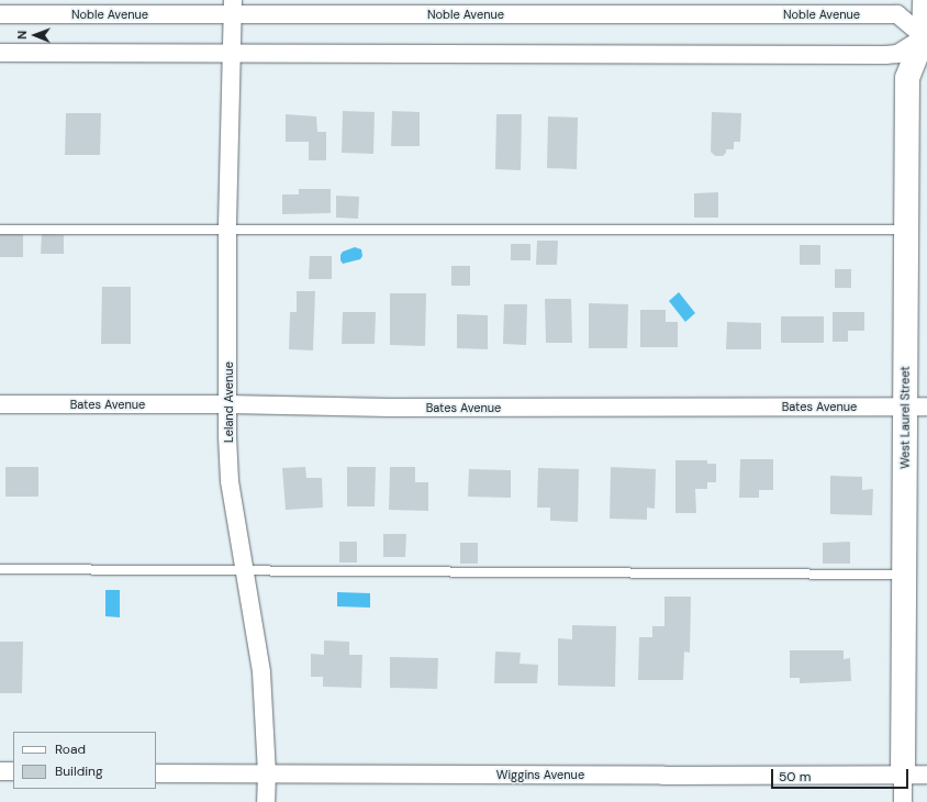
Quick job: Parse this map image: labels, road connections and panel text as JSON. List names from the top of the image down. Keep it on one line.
{"streets":{"street":["Noble Avenue","Leland Avenue","Bates Avenue","West Laurel Street","Wiggins Avenue"]},"crossings":[["Noble Avenue","Leland Avenue"],["Noble Avenue","West Laurel Street"],["Leland Avenue","Bates Avenue"],["Leland Avenue","Wiggins Avenue"],["Bates Avenue","West Laurel Street"],["West Laurel Street","Wiggins Avenue"]],"legend":["Road","Building"],"scale_bar":"50 m","north":"left"}
